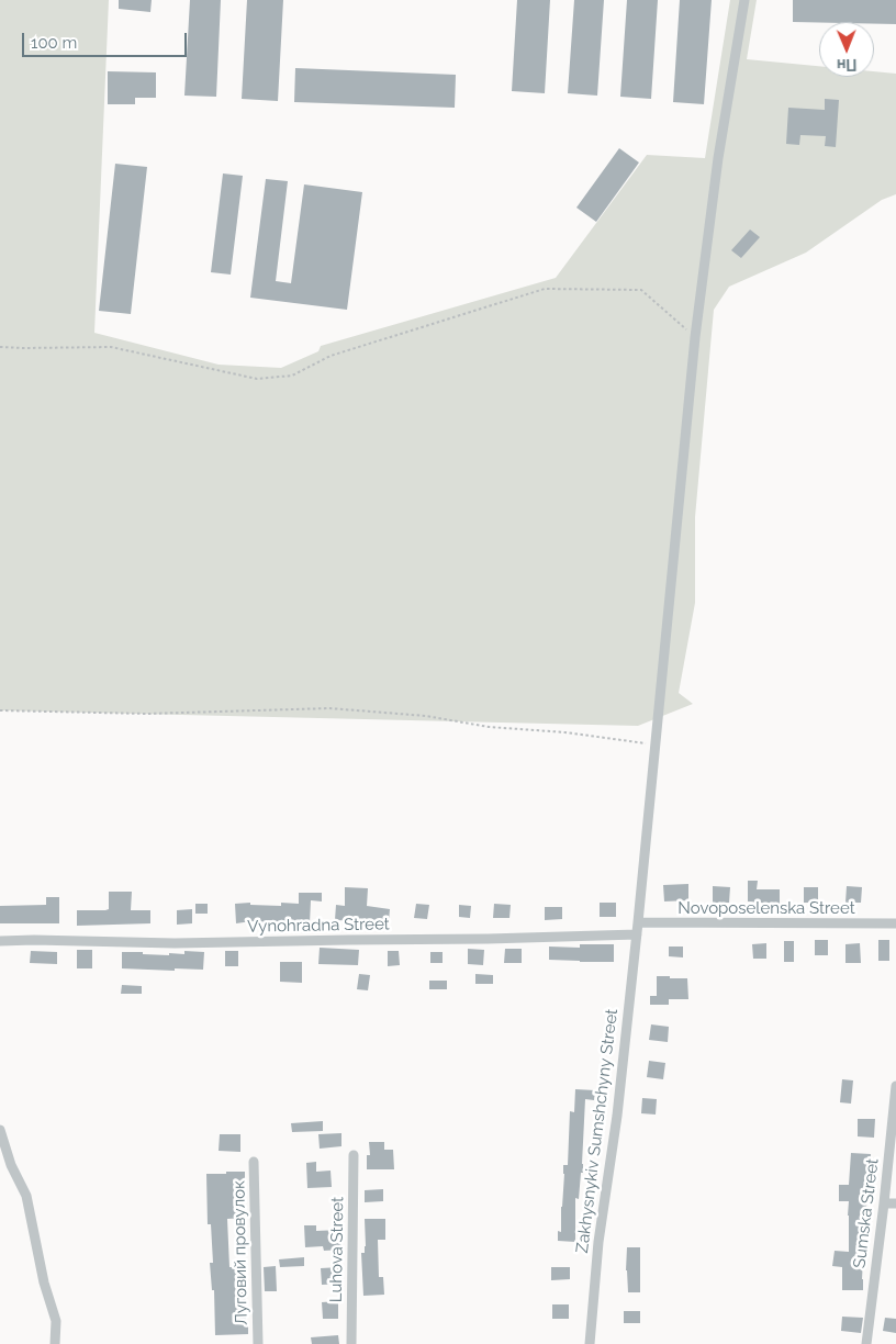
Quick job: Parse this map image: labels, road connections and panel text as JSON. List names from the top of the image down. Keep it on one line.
{"streets":{"street":["Novoposelenska Street","Vynohradna Street","Zakhysnykiv Sumshchyny Street","Sumska Street","Luhova Street","Луговий провулок"]},"crossings":[["Novoposelenska Street","Zakhysnykiv Sumshchyny Street"],["Vynohradna Street","Zakhysnykiv Sumshchyny Street"]],"scale_bar":"100 m","north":"bottom"}
